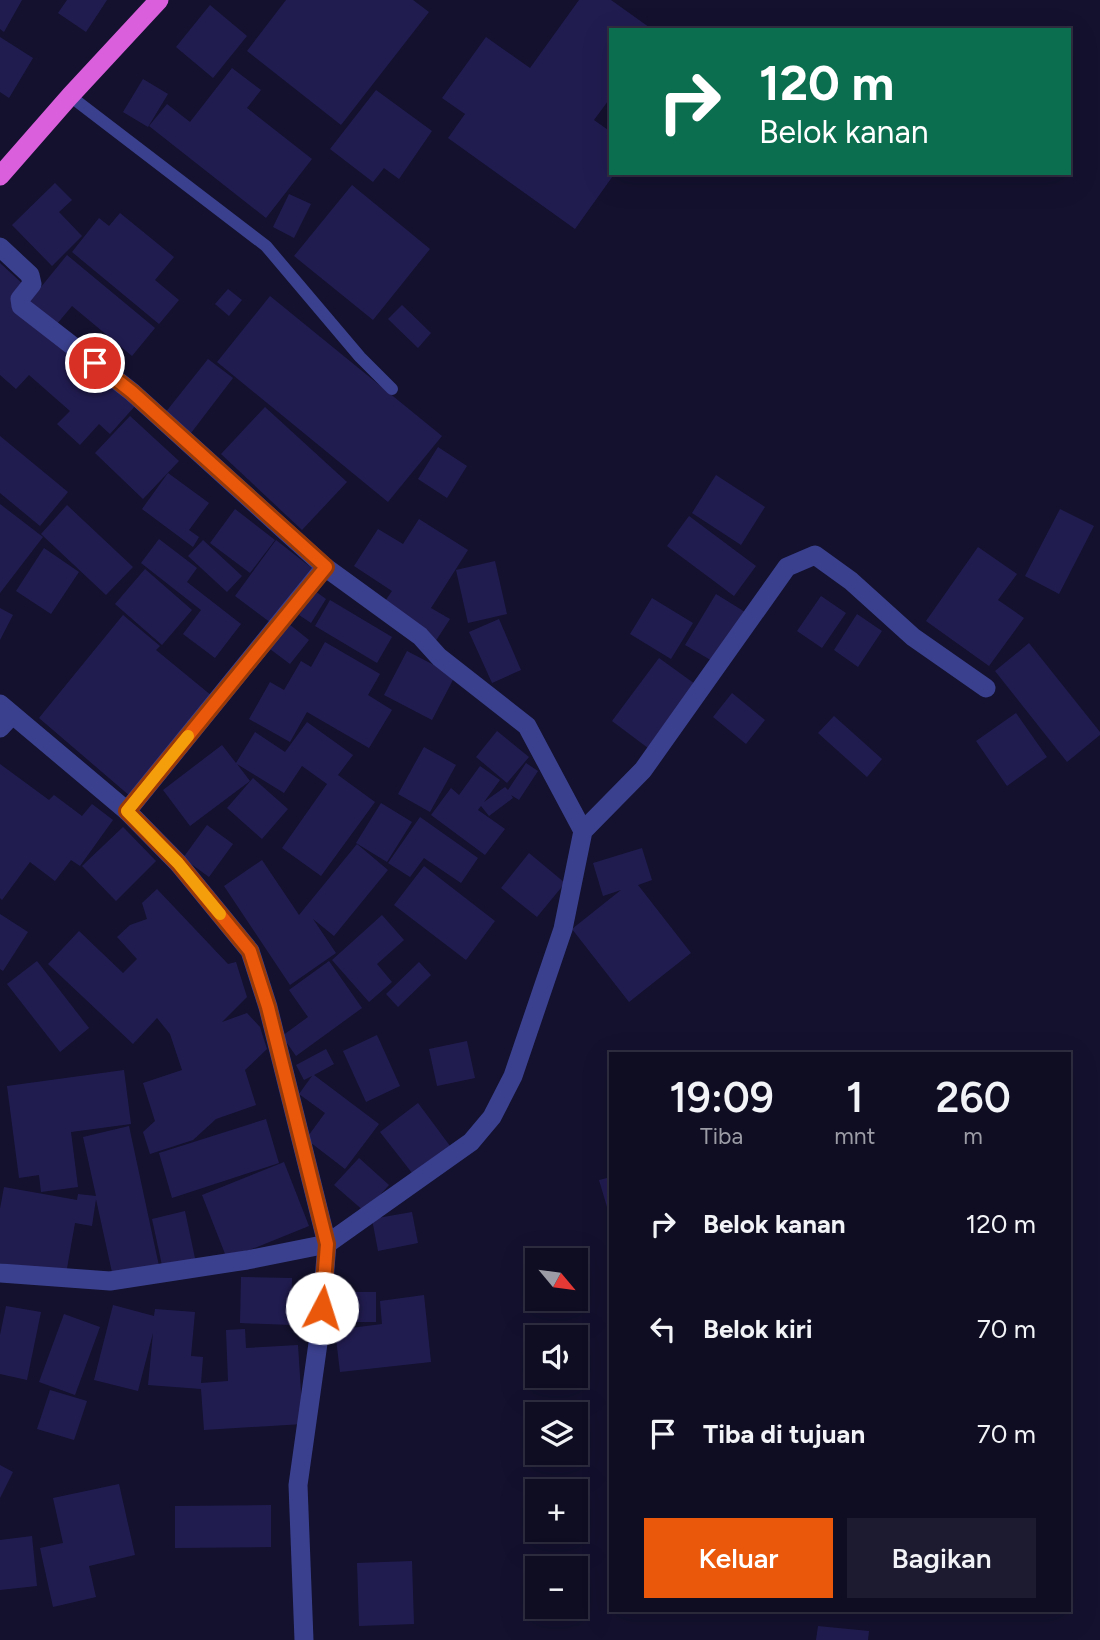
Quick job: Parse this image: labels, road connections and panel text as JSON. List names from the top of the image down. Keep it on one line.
{"north":"bottom right","page":{"turn":["120 m","Belok kanan"],"eta":["19:09","Tiba","1","mnt","260","m"],"list":[{"name":"Belok kanan","value":"120 m"},{"name":"Belok kiri","value":"70 m"},{"name":"Tiba di tujuan","value":"70 m"}],"map_buttons":["+","−"],"buttons":["Keluar","Bagikan"]}}
